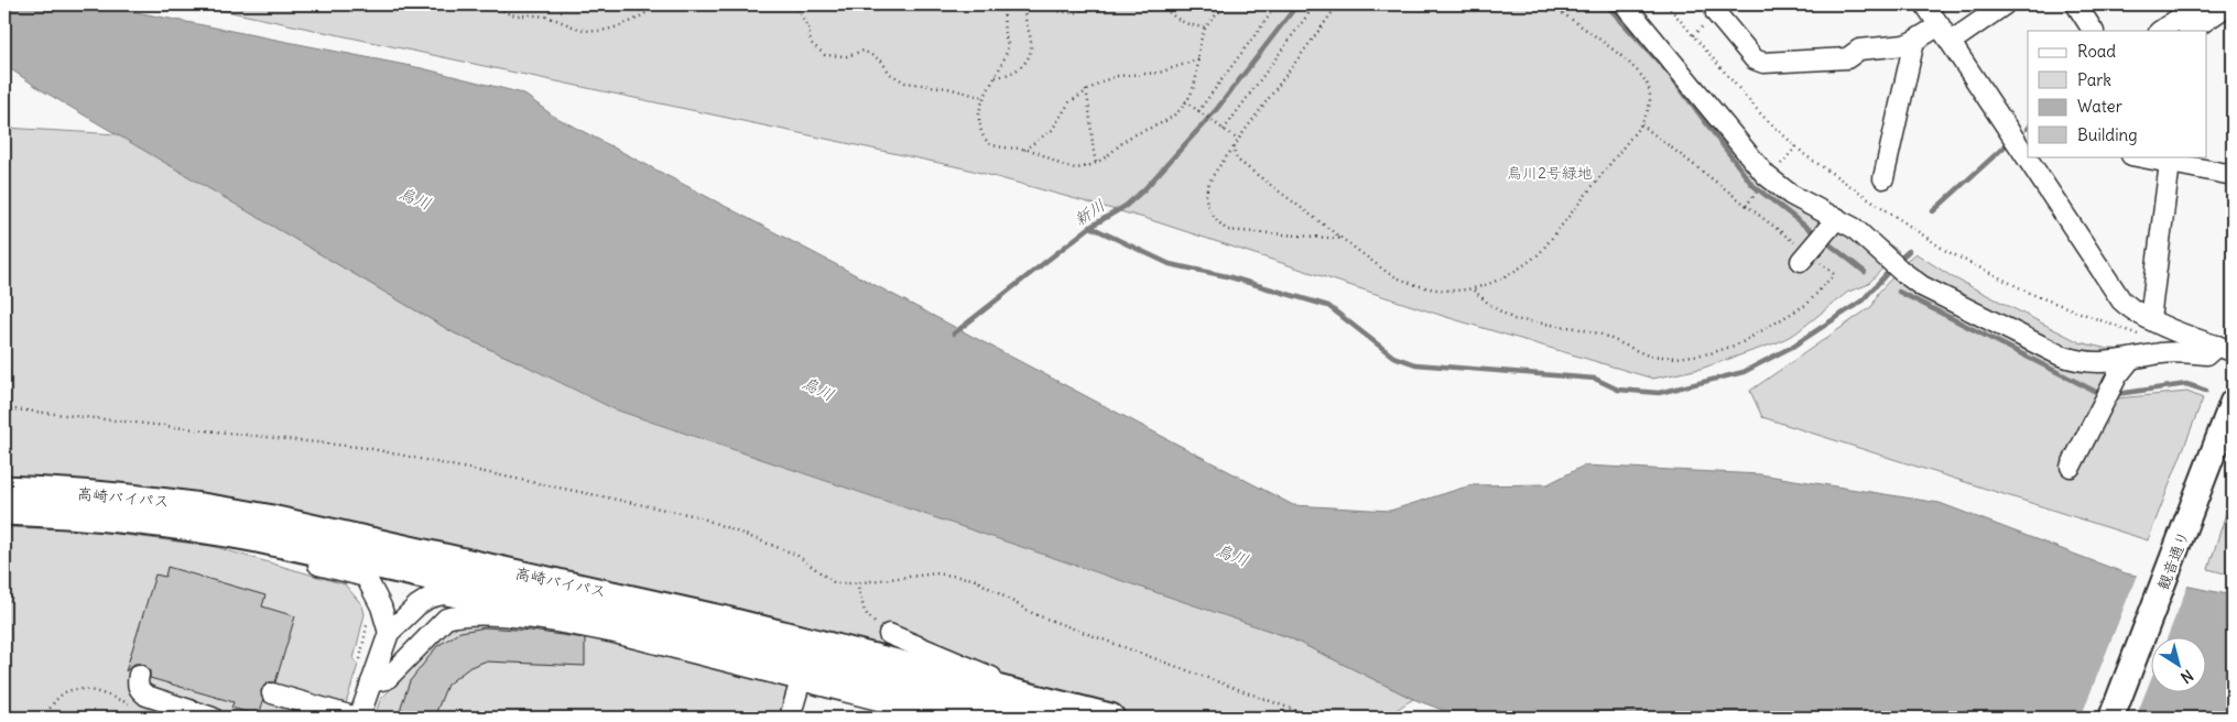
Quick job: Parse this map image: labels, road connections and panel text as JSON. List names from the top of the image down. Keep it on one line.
{"streets":{"highway":["高崎バイパス"],"main road":["観音通り"]},"water":["烏川","新川"],"parks":["烏川2号緑地"],"legend":["Road","Park","Water","Building"],"north":"bottom right"}
